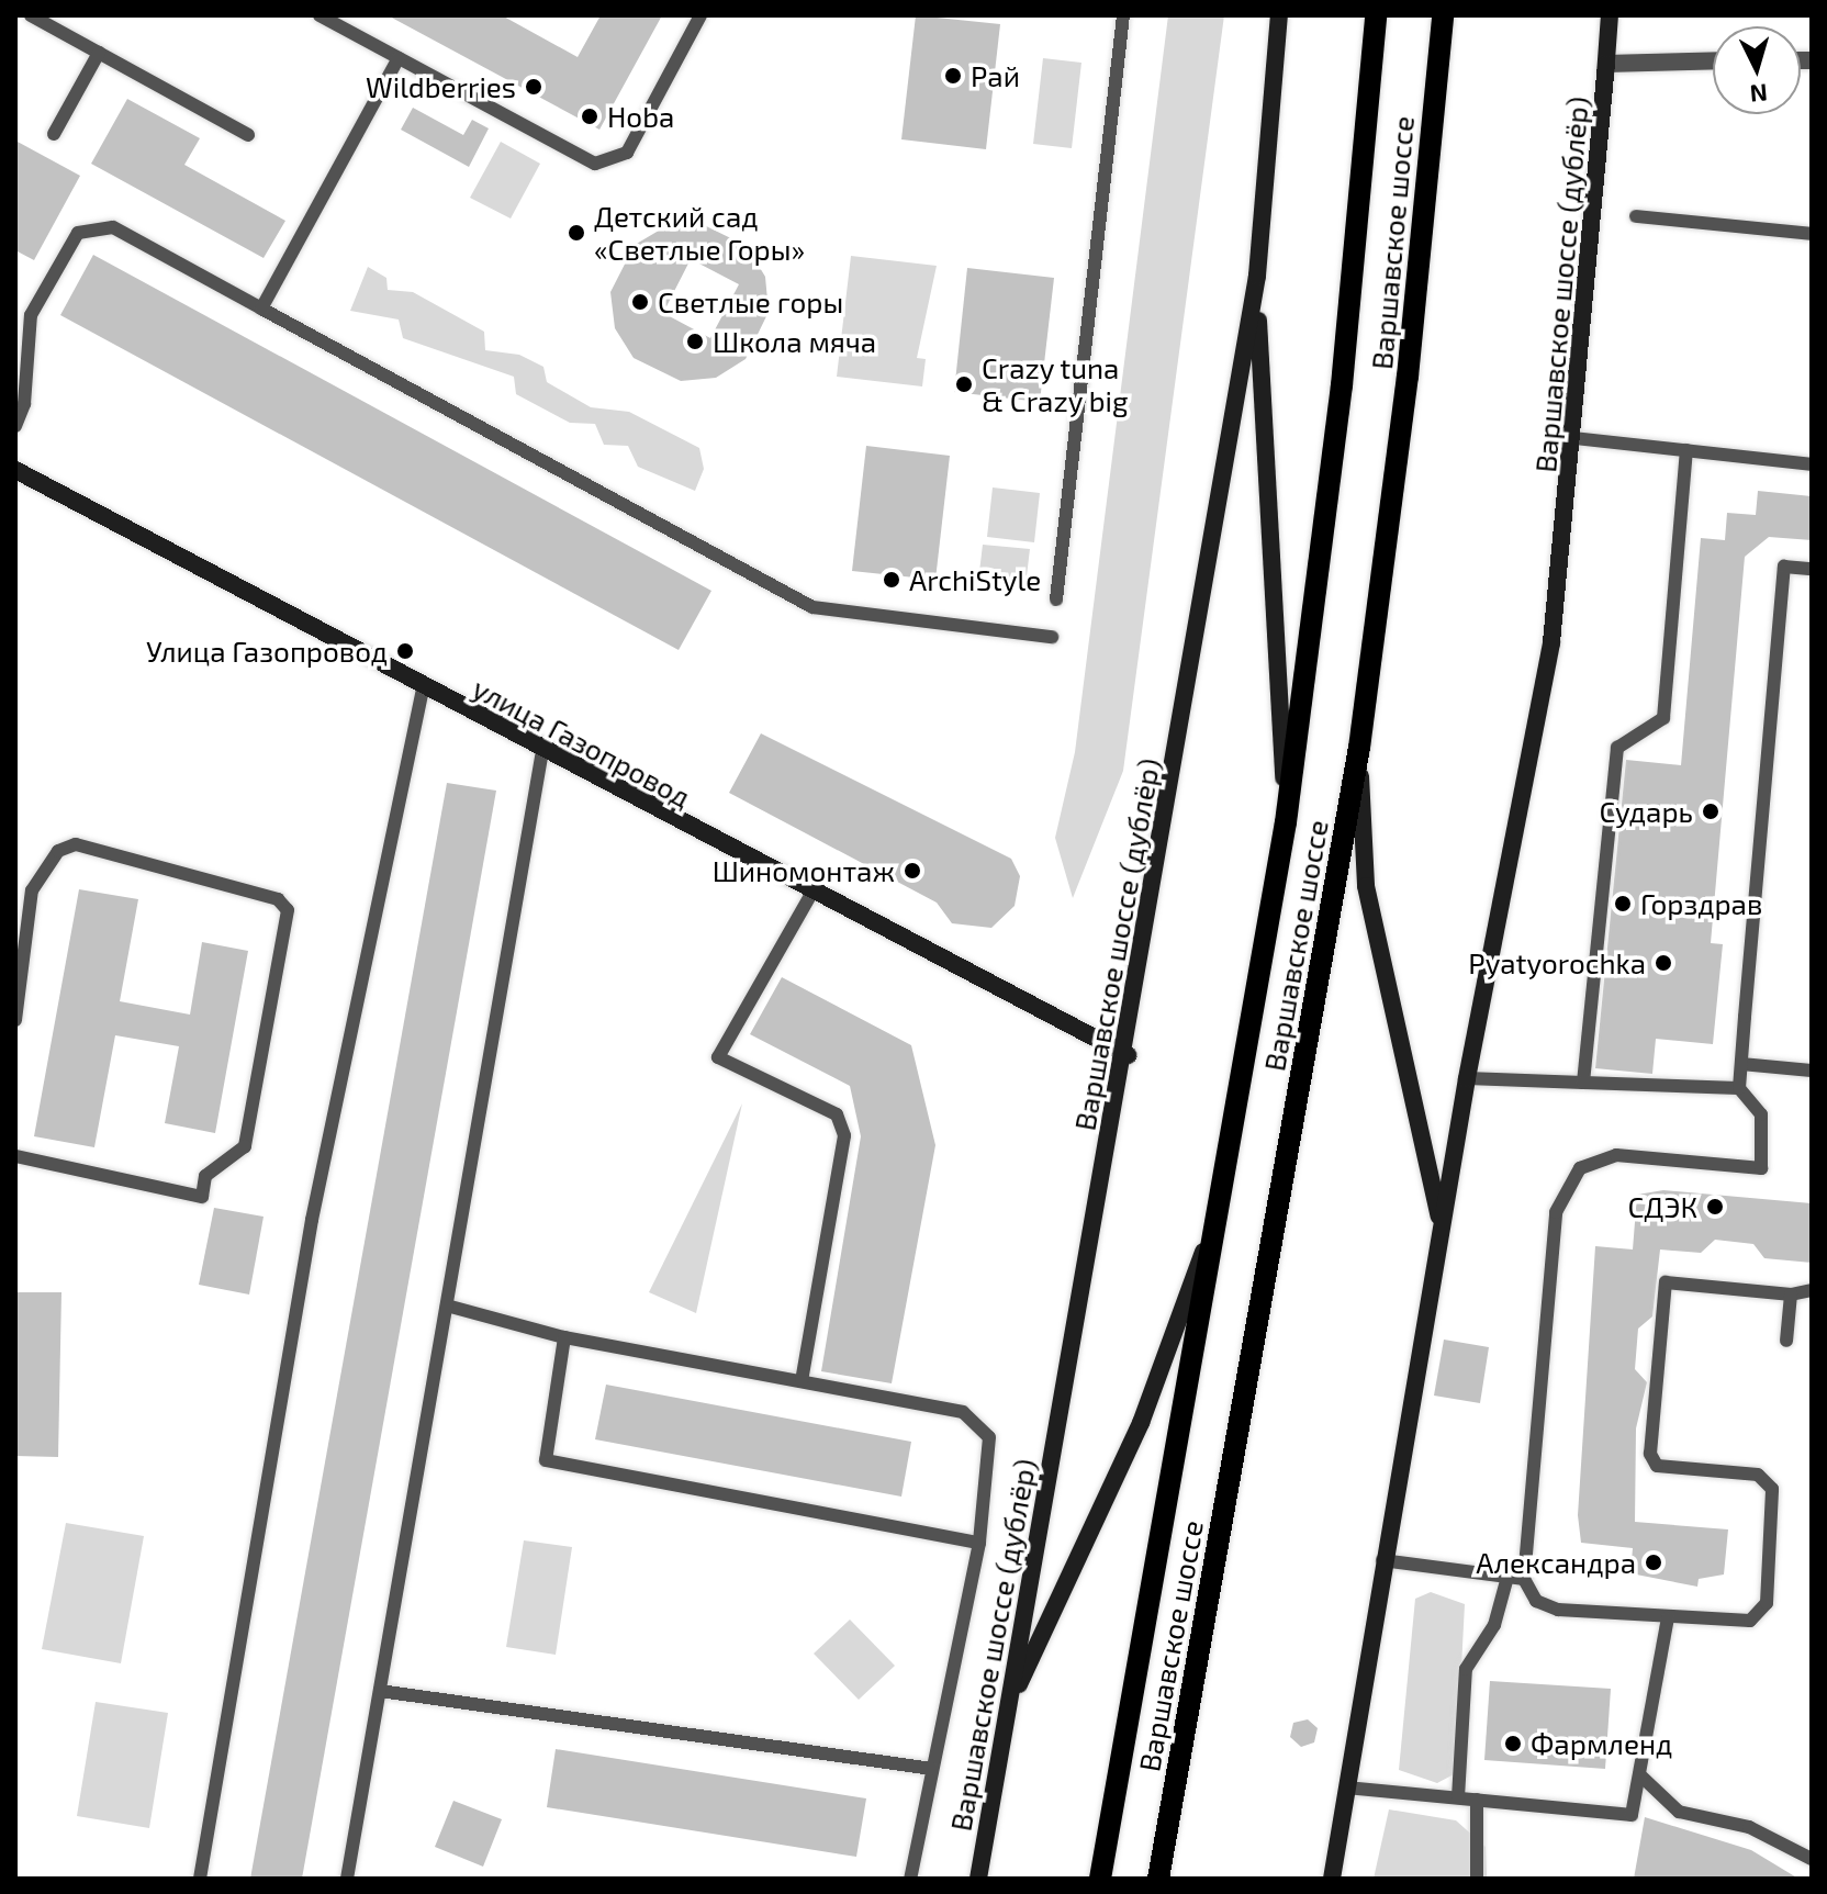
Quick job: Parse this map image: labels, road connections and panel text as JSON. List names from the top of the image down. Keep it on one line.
{"streets":{"main road":["Варшавское шоссе","Варшавское шоссе (дублёр)","улица Газопровод"]},"crossings":[["Варшавское шоссе (дублёр)","улица Газопровод"]],"places":["Рай","Wildberries","Hoba","Детский сад «Светлые Горы»","Светлые горы","Школа мяча","Crazy tuna & Crazy big","ArchiStyle","Улица Газопровод","Сударь","Шиномонтаж","Горздрав","Pyatyorochka","СДЭК","Александра","Фармленд"],"north":"bottom"}
